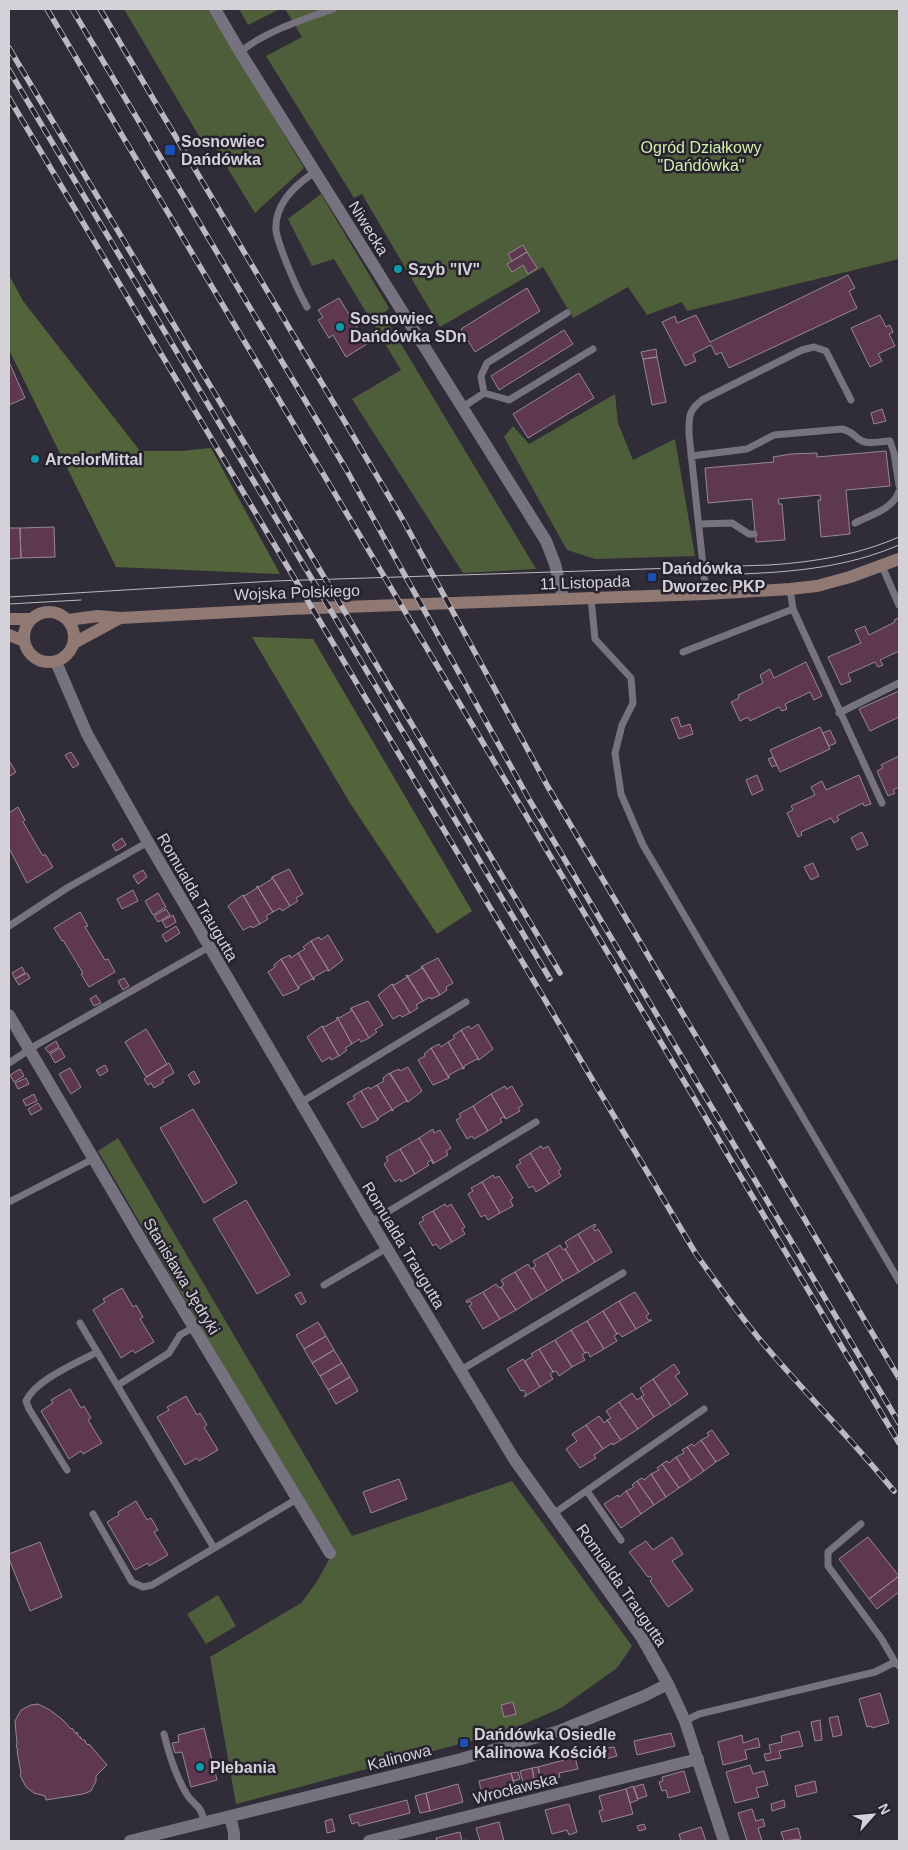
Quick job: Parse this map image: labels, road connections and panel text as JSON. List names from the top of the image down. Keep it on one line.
{"streets":{"main road":["11 Listopada","Wojska Polskiego"],"street":["Niwecka","Romualda Traugutta","Stanisława Jędryki","Kalinowa","Wrocławska"]},"crossings":[["Niwecka","11 Listopada"],["11 Listopada","Wojska Polskiego"],["Wojska Polskiego","Romualda Traugutta"],["Romualda Traugutta","Kalinowa"],["Romualda Traugutta","Wrocławska"]],"parks":["Ogród Działkowy \"Dańdówka\""],"places":{"transit":["Sosnowiec Dańdówka","Dańdówka Dworzec PKP","Dańdówka Osiedle Kalinowa Kościół"],"other":["Szyb \"IV\"","Sosnowiec Dańdówka SDn","ArcelorMittal","Plebania"]},"north":"top right"}
